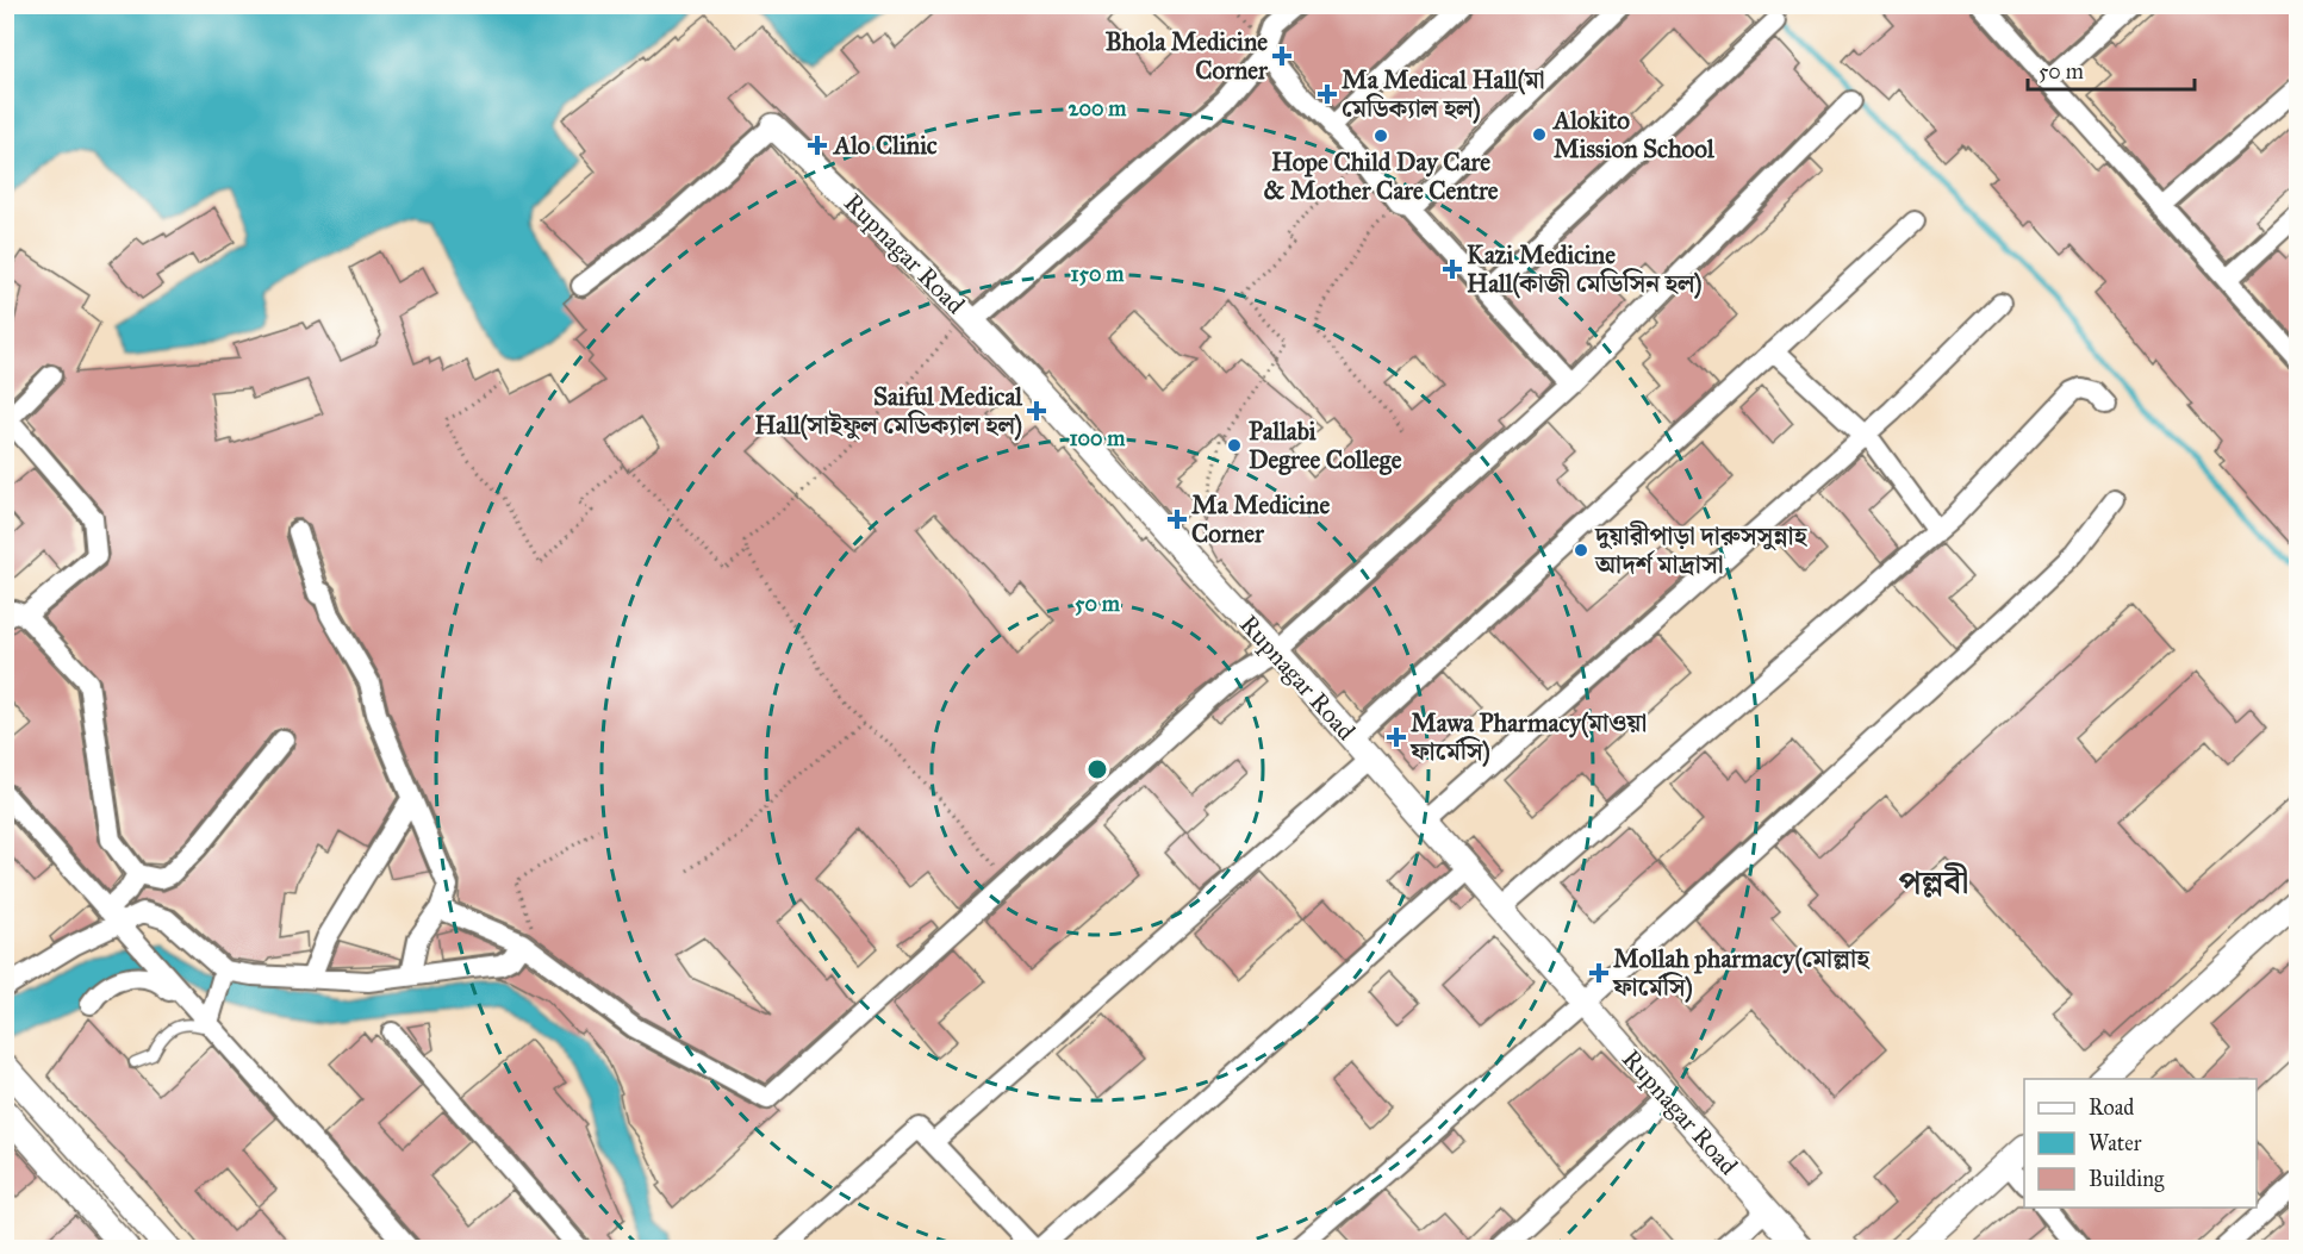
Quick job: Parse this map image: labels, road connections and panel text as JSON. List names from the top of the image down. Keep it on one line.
{"streets":{"street":["Rupnagar Road"]},"districts":["পল্লবী"],"places":{"health":["Bhola Medicine Corner","Ma Medical Hall(মা মেডিক্যাল হল)","Alo Clinic","Kazi Medicine Hall(কাজী মেডিসিন হল)","Saiful Medical Hall(সাইফুল মেডিক্যাল হল)","Ma Medicine Corner","Mawa Pharmacy(মাওয়া ফার্মেসি)","Mollah pharmacy(মোল্লাহ ফার্মেসি)"],"other":["Alokito Mission School","Hope Child Day Care & Mother Care Centre","Pallabi Degree College","দুয়ারীপাড়া দারুসসুন্নাহ আদর্শ মাদ্রাসা"]},"legend":["Road","Water","Building"],"scale_bar":"50 m","rings":["200 m","150 m","100 m","50 m"]}
